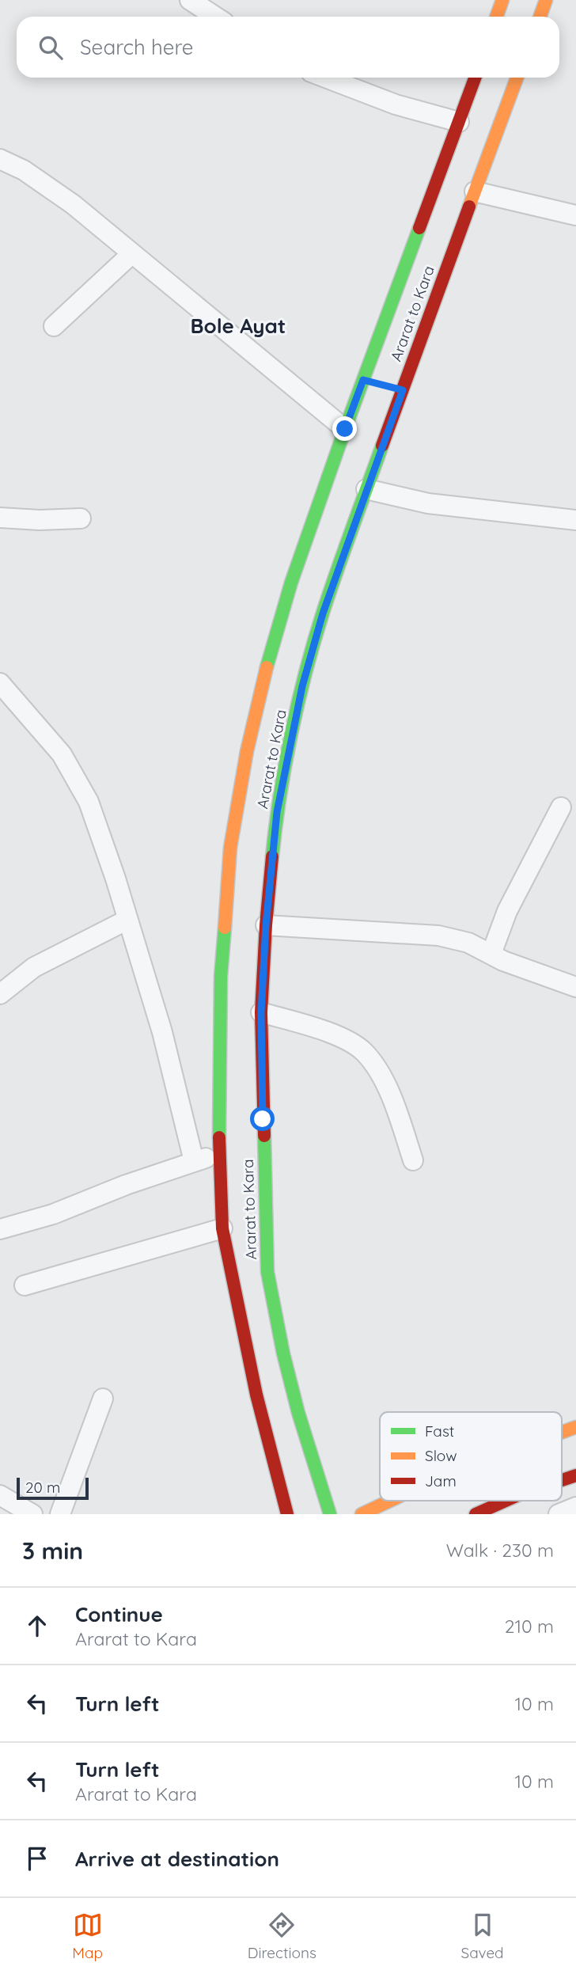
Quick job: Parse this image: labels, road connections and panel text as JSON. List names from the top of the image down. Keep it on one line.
{"streets":{"main road":["Ararat to Kara"]},"districts":["Bole Ayat"],"legend":["Fast","Slow","Jam"],"scale_bar":"20 m","page":{"search":"Search here","scale":"20 m","heading":["3 min","Walk · 230 m"],"list":[["Continue","Ararat to Kara","210 m"],["Turn left","10 m"],["Turn left","Ararat to Kara","10 m"],"Arrive at destination"],"nav":["Map","Directions","Saved"]}}
